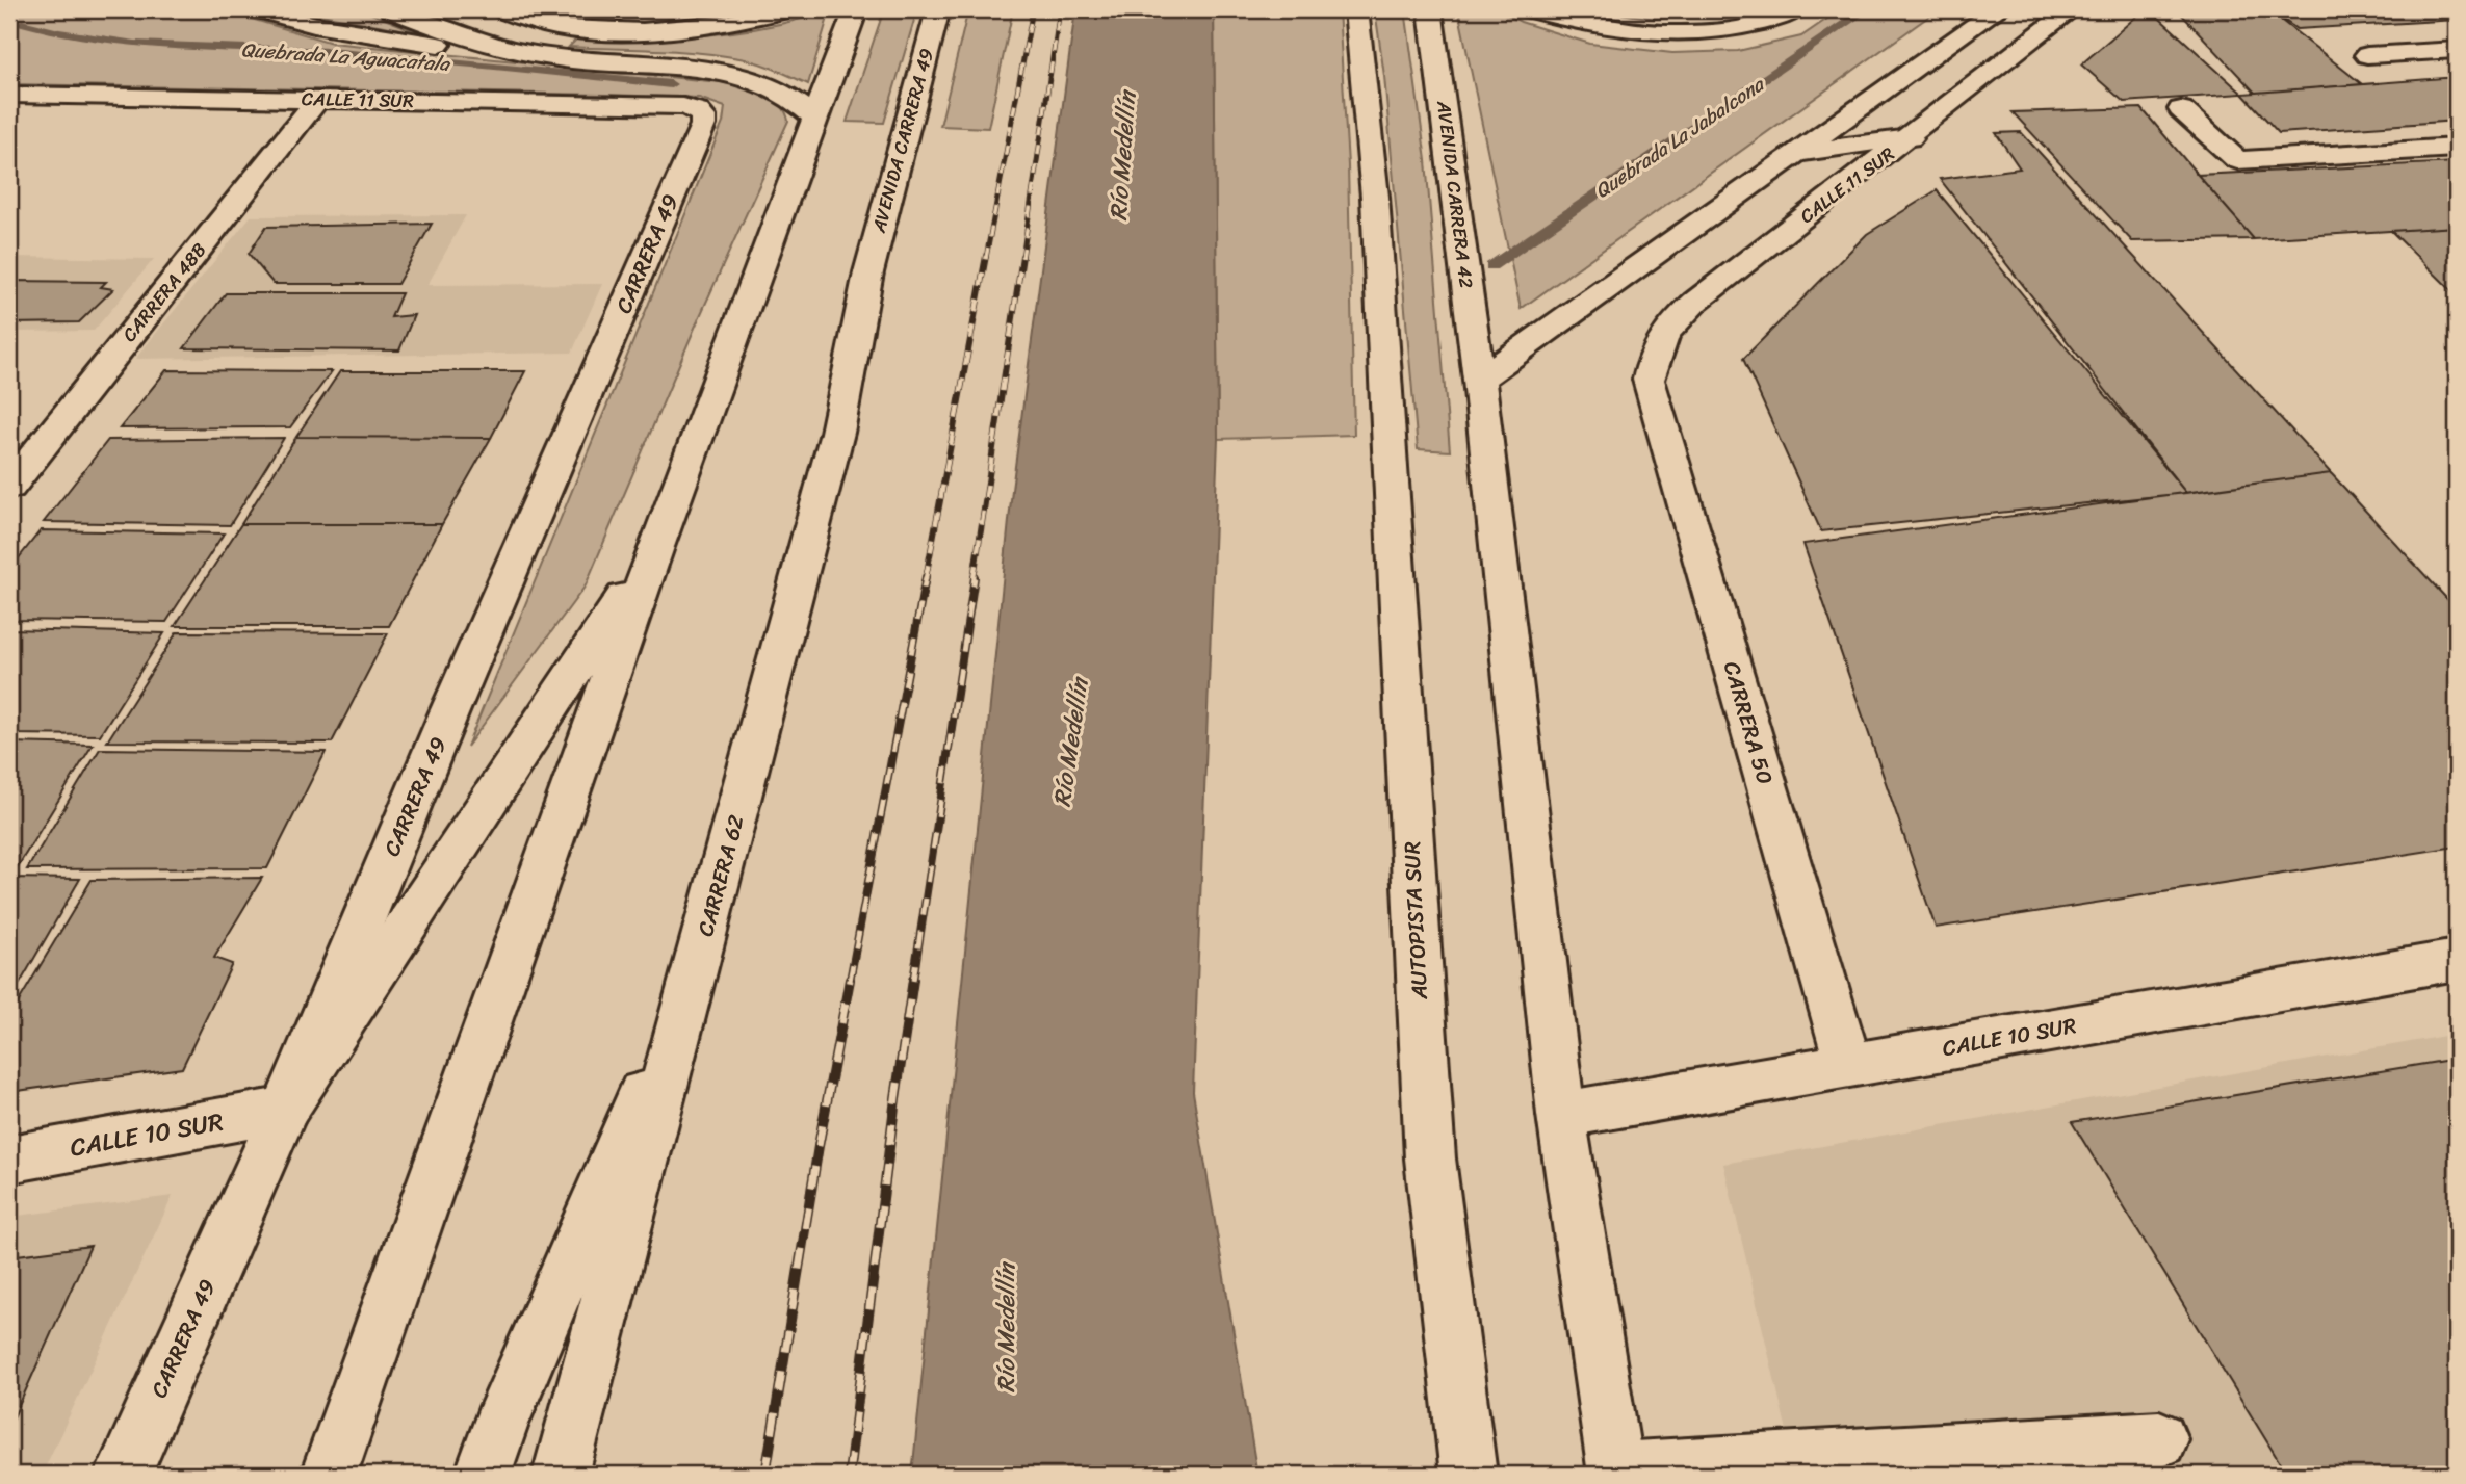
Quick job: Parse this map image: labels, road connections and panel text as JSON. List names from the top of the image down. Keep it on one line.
{"streets":{"main road":["CALLE 11 SUR","AVENIDA CARRERA 49","AVENIDA CARRERA 42","CARRERA 49","CARRERA 48B","CARRERA 50","CARRERA 62","AUTOPISTA SUR","CALLE 10 SUR"]},"crossings":[["CALLE 11 SUR","CARRERA 49"],["CALLE 11 SUR","CARRERA 48B"],["CALLE 11 SUR","CARRERA 50"],["AVENIDA CARRERA 49","CARRERA 62"],["CARRERA 49","CALLE 10 SUR"],["CARRERA 50","CALLE 10 SUR"]],"water":["Quebrada La Aguacatala","Quebrada La Jabalcona","Río Medellín"]}
